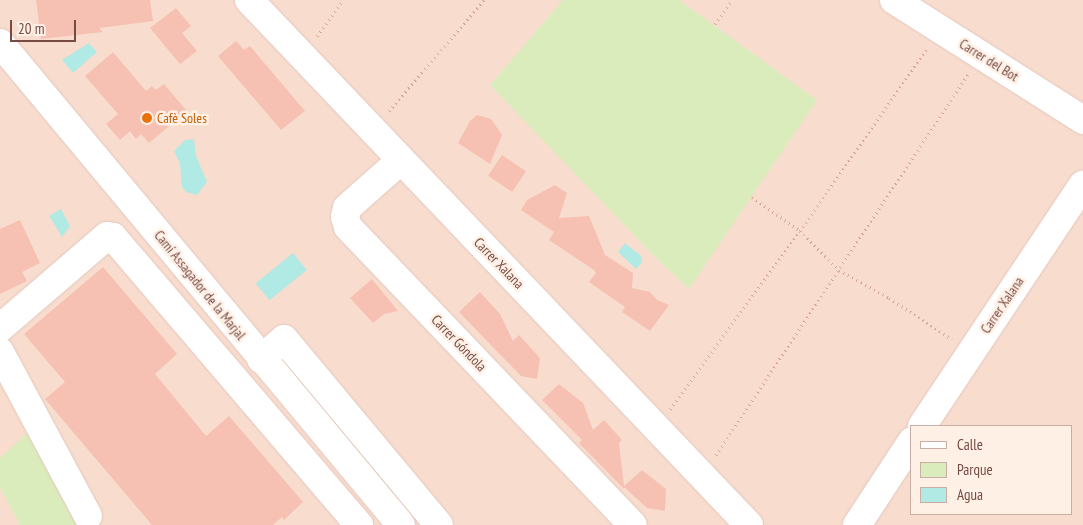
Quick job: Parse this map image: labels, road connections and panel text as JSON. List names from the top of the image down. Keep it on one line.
{"streets":{"street":["Carrer del Bot","Carrer Xalana","Camí Assagador de la Marjal","Carrer Góndola"]},"crossings":[["Carrer Xalana","Carrer Góndola"]],"places":["Cafè Soles"],"legend":["Calle","Parque","Agua"],"scale_bar":"20 m"}
